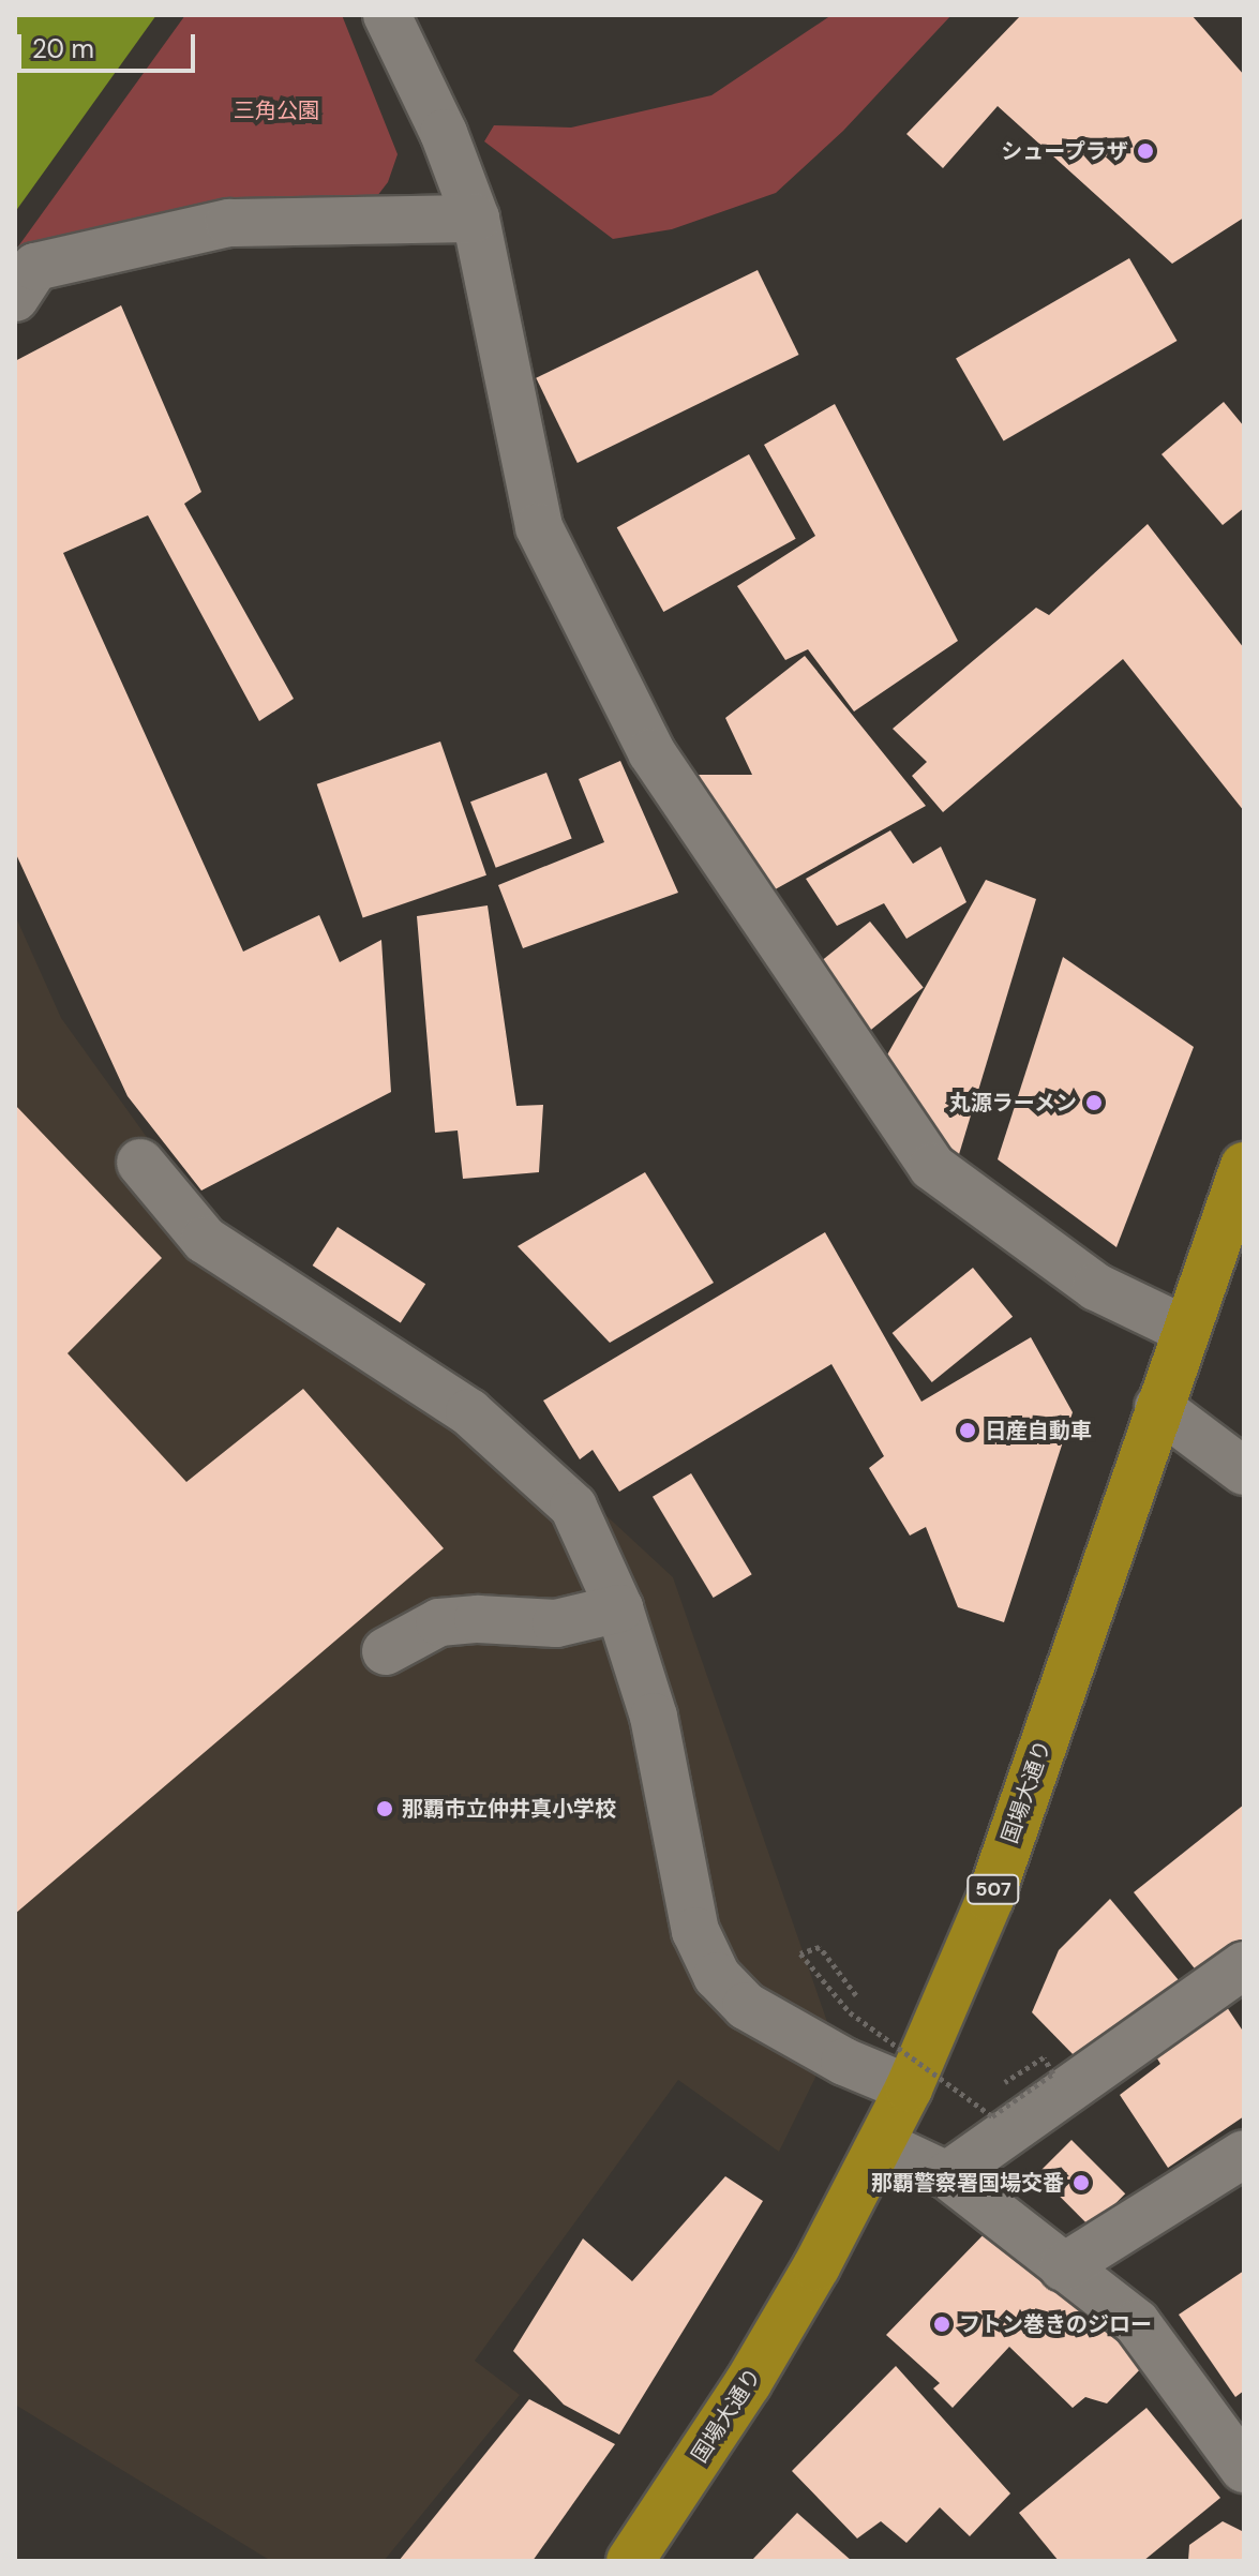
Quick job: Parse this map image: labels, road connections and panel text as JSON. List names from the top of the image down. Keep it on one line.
{"streets":{"highway":["国場大通り","507"]},"parks":["三角公園"],"places":["シュープラザ","丸源ラーメン","日産自動車","那覇市立仲井真小学校","那覇警察署国場交番","フトン巻きのジロー"],"scale_bar":"20 m"}
